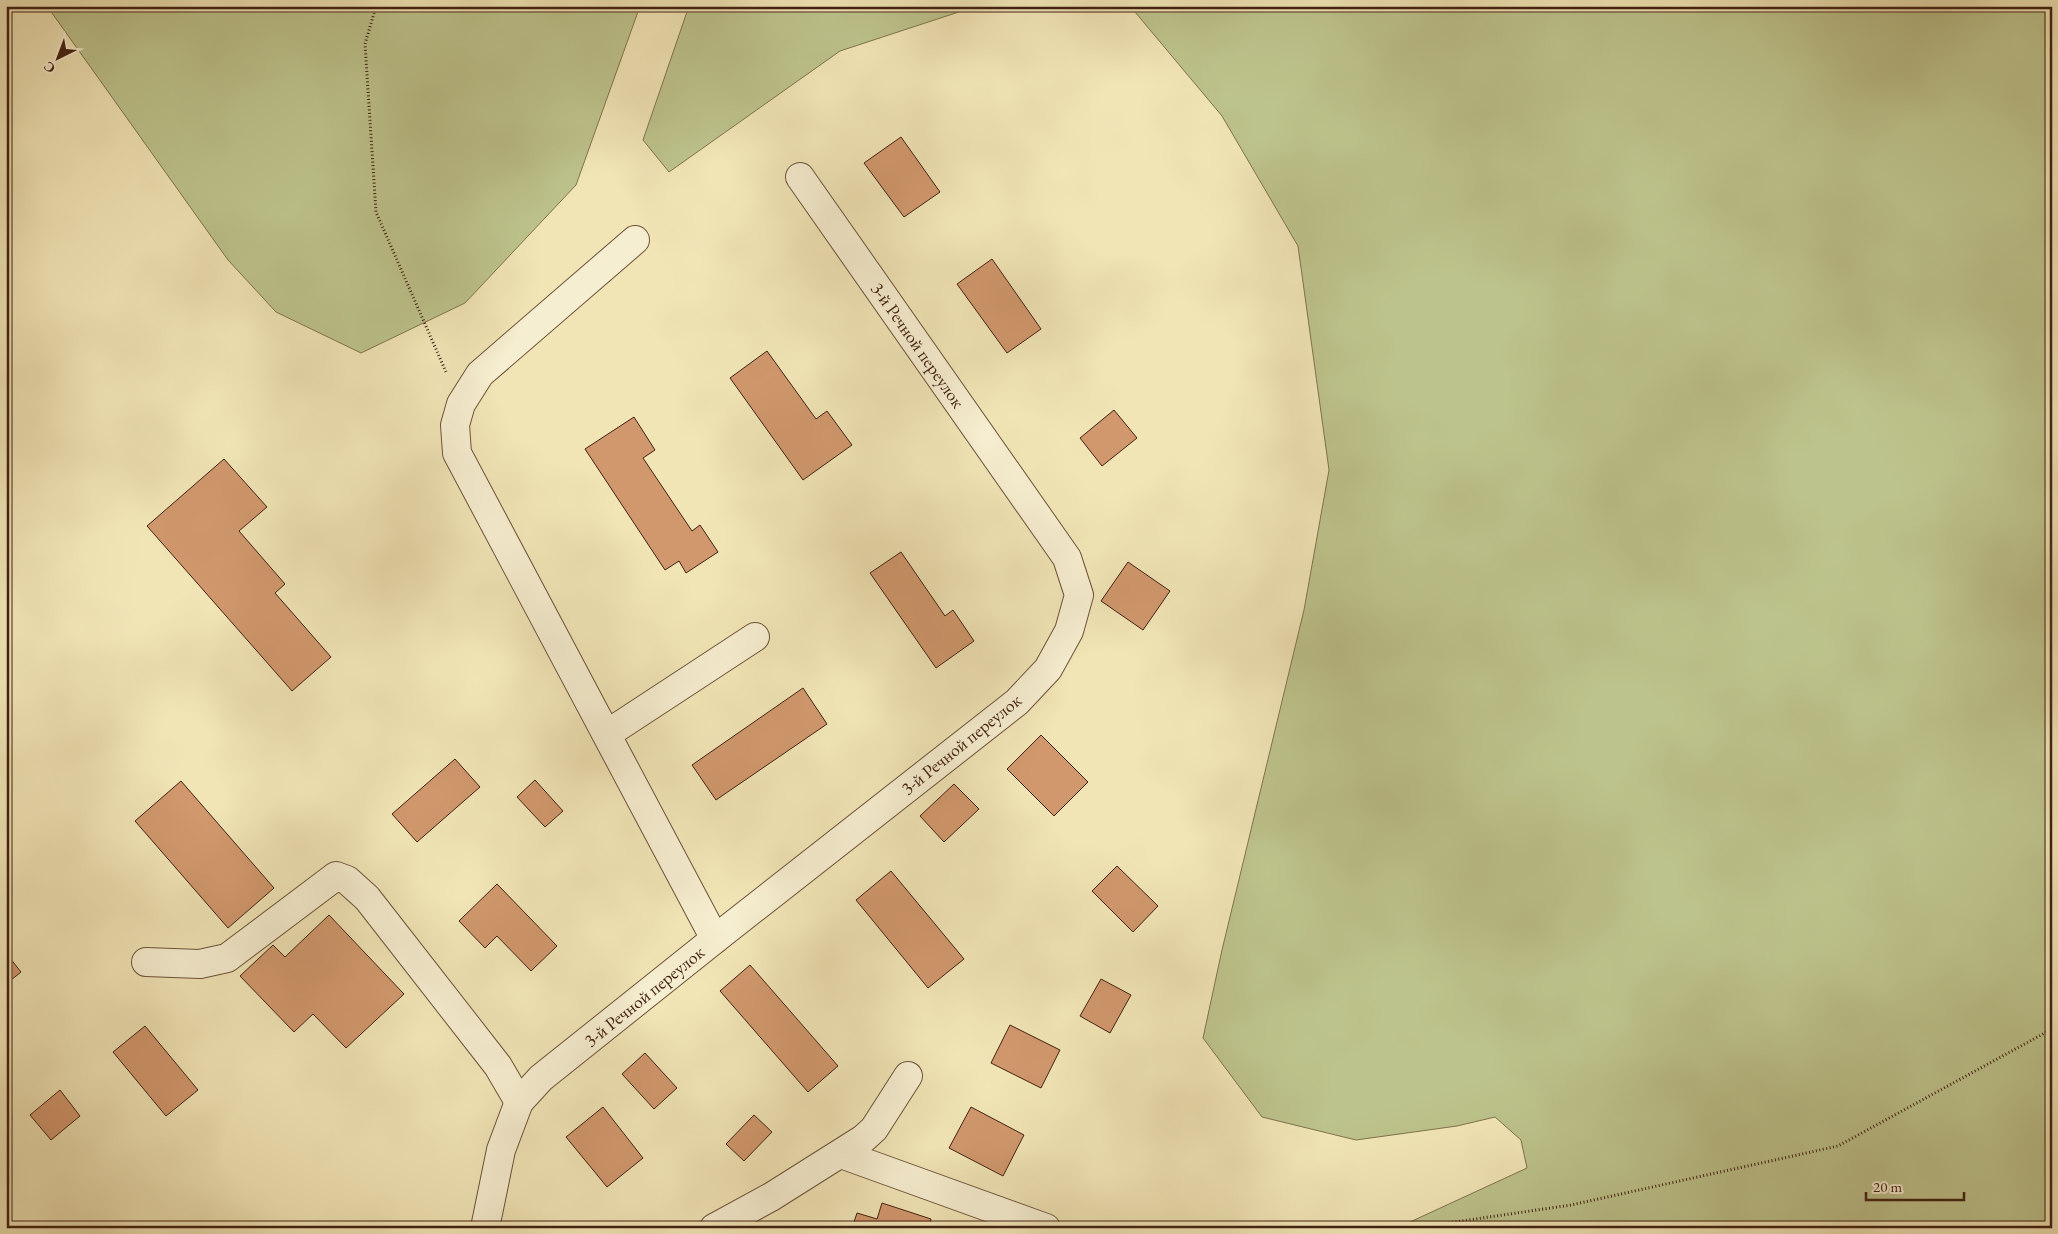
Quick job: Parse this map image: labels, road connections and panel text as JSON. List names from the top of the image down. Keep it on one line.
{"streets":{"street":["3-й Речной переулок"]},"scale_bar":"20 m","north":"bottom left"}
